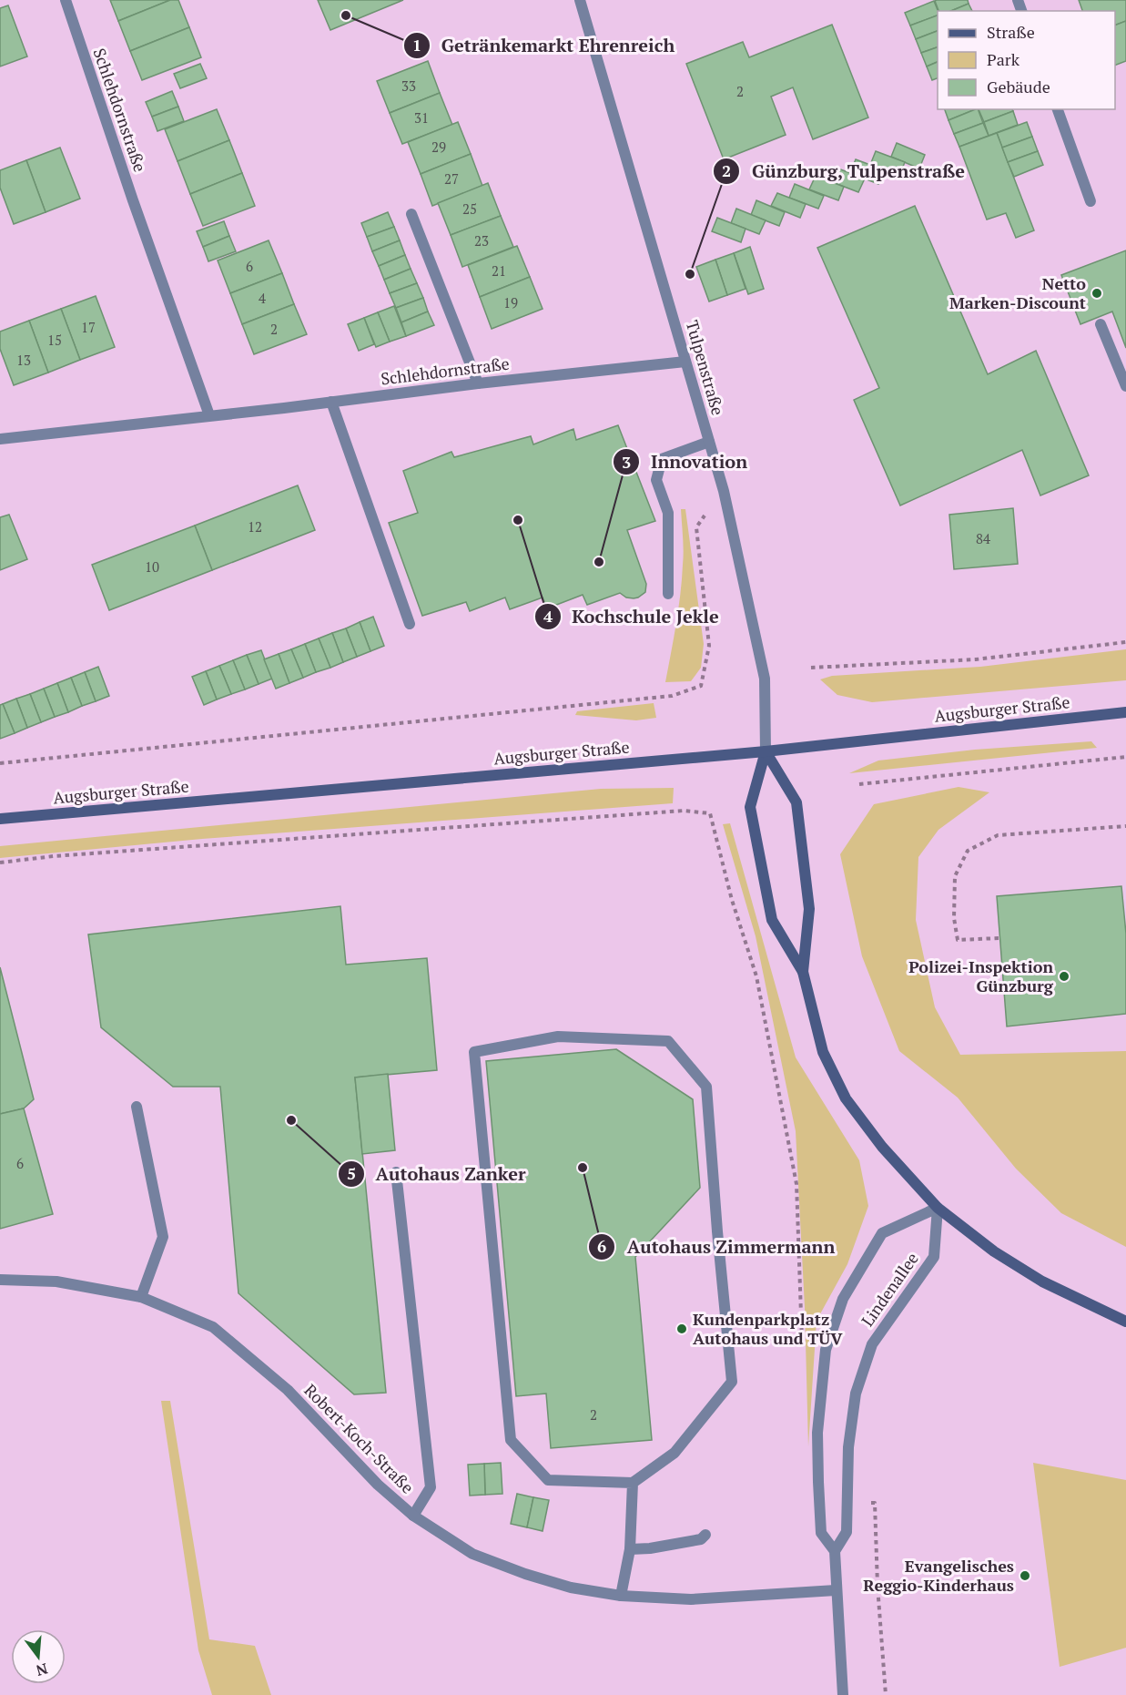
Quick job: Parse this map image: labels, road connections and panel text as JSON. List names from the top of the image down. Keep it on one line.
{"streets":{"main road":["Augsburger Straße"],"street":["Schlehdornstraße","Tulpenstraße","Lindenallee","Robert-Koch-Straße"]},"crossings":[["Schlehdornstraße","Tulpenstraße"],["Tulpenstraße","Augsburger Straße"],["Lindenallee","Robert-Koch-Straße"]],"places":["Getränkemarkt Ehrenreich","Günzburg, Tulpenstraße","Netto Marken-Discount","Kochschule Jekle","Innovation","Polizei-Inspektion Günzburg","Autohaus Zanker","Autohaus Zimmermann","Kundenparkplatz Autohaus und TÜV","Evangelisches Reggio-Kinderhaus"],"house_numbers":["33","2","31","29","27","25","23","6","21","4","19","17","2","15","13","12","84","10","6","2"],"legend":["Straße","Park","Gebäude"],"north":"bottom"}
